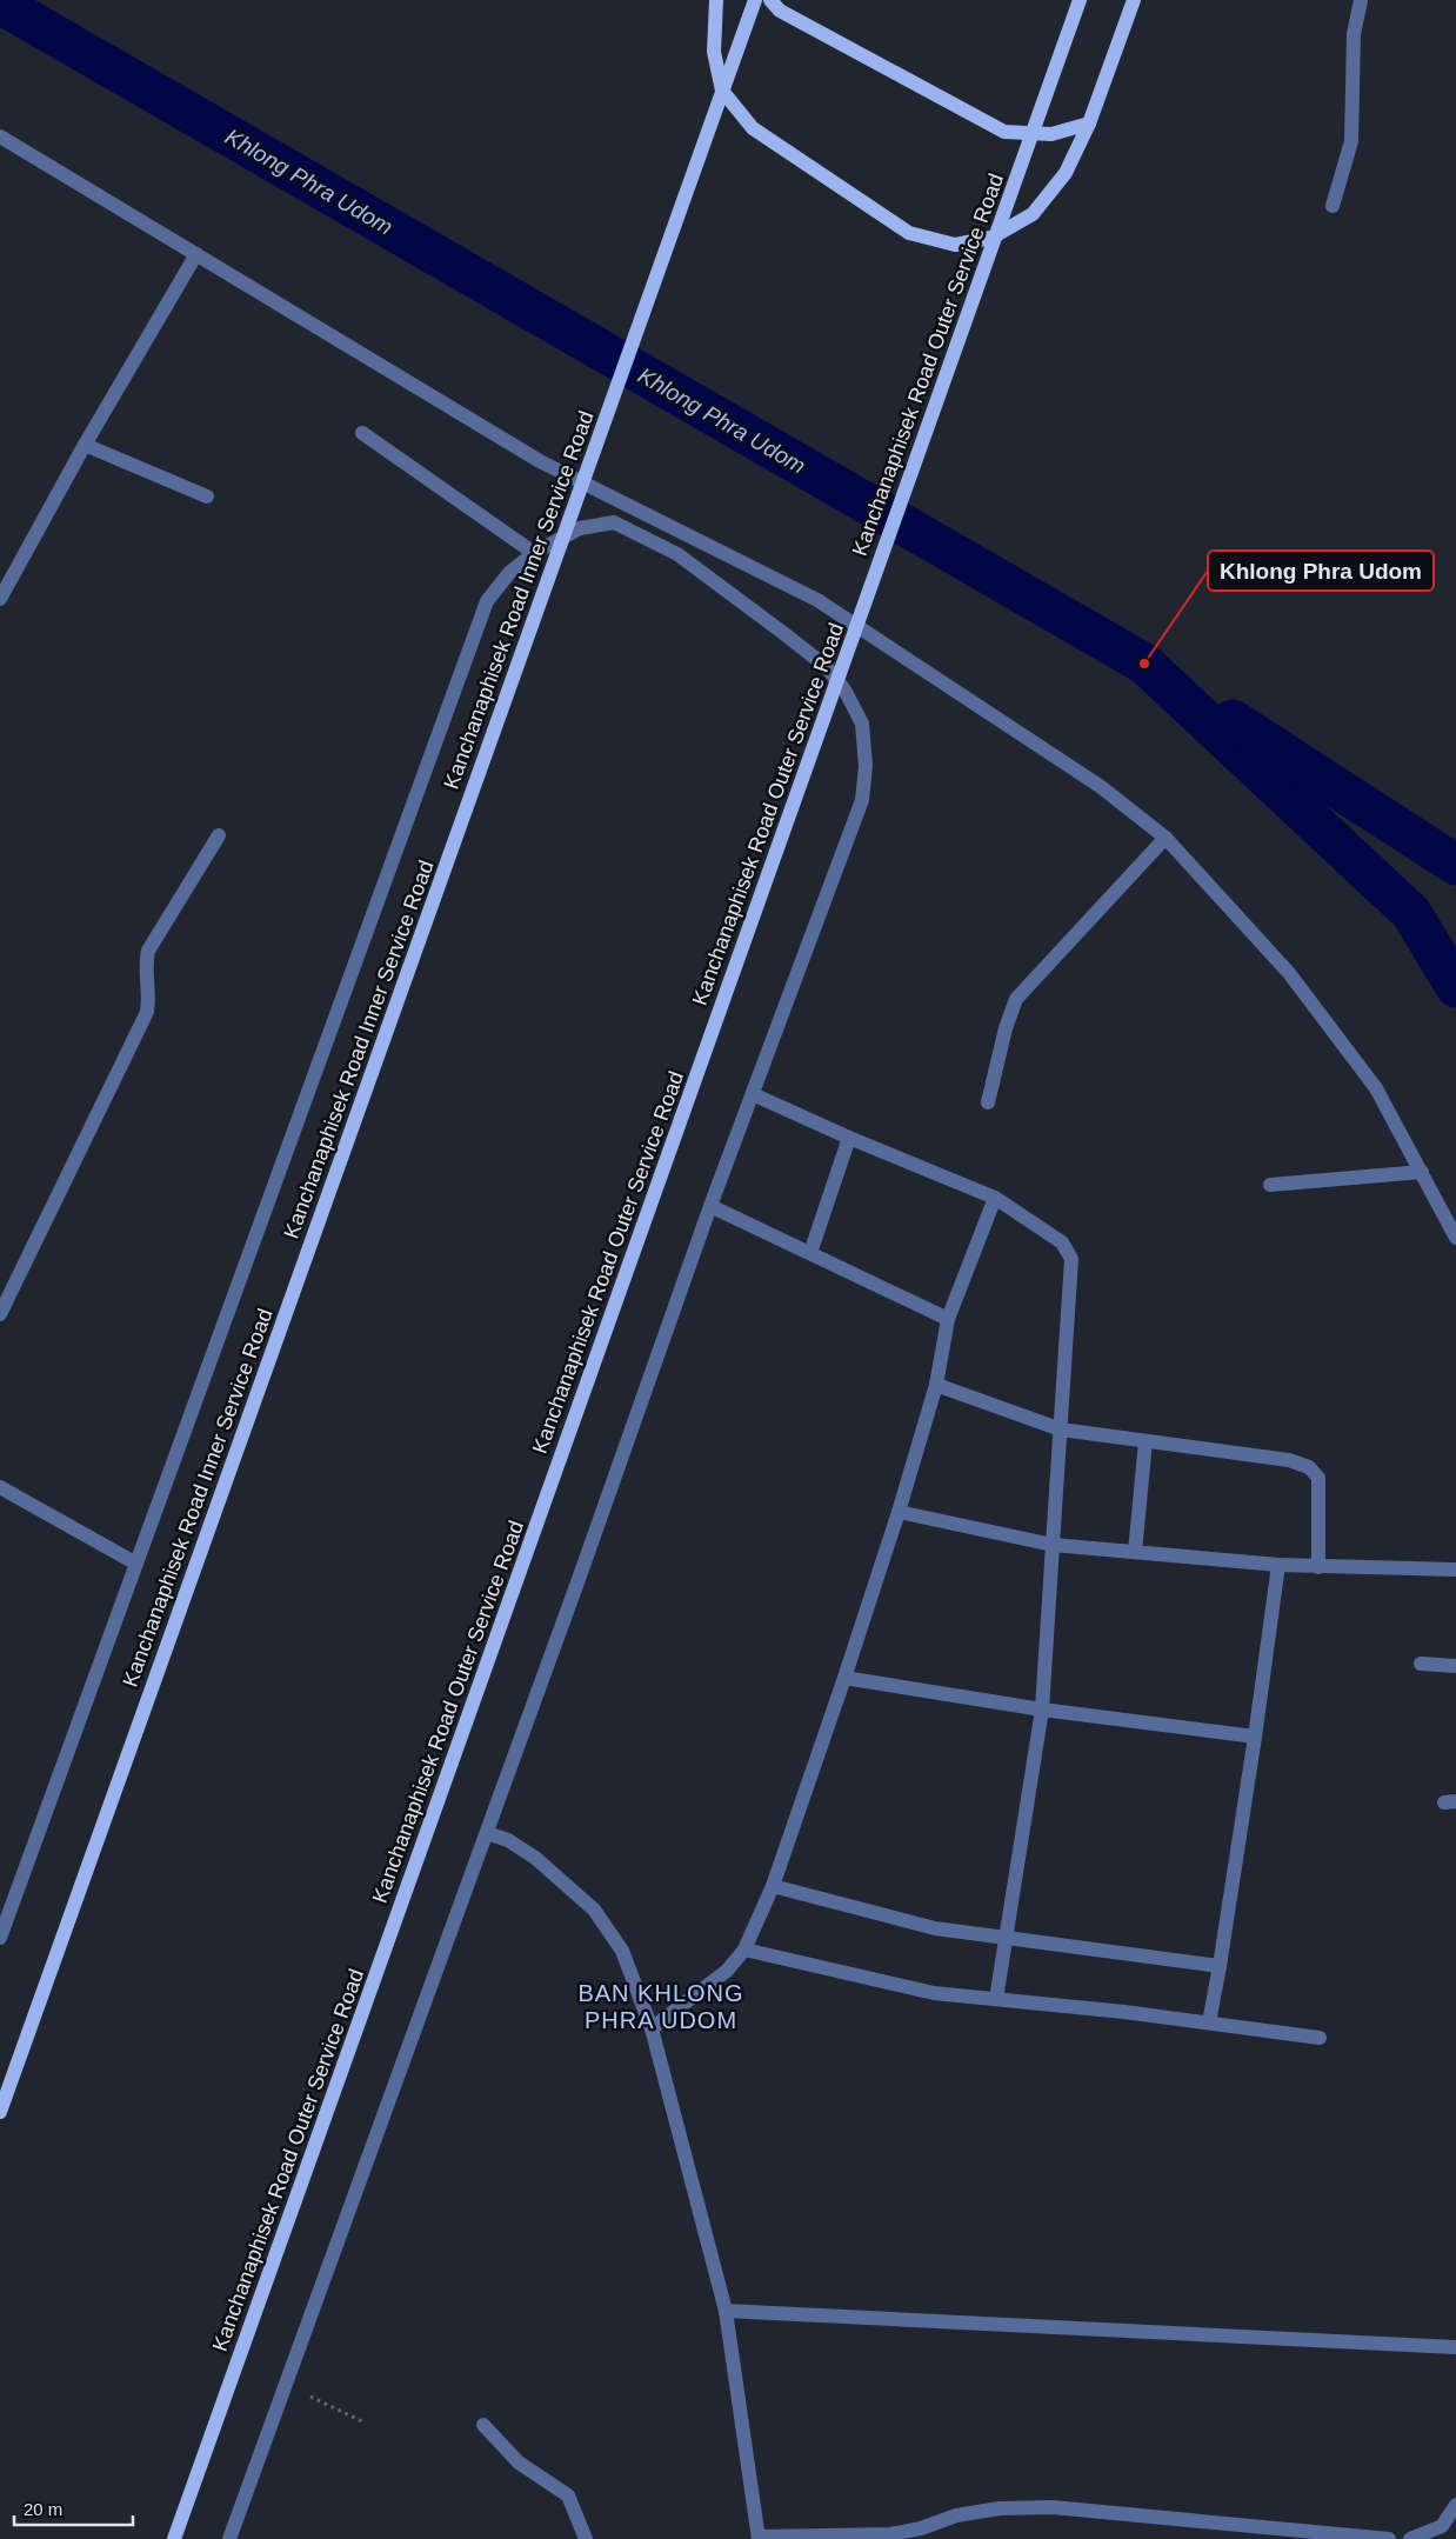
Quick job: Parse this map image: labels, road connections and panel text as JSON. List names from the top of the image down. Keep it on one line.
{"streets":{"main road":["Kanchanaphisek Road Outer Service Road","Kanchanaphisek Road Inner Service Road"]},"districts":["BAN KHLONG PHRA UDOM"],"water":["Khlong Phra Udom"],"places":["Khlong Phra Udom"],"scale_bar":"20 m"}
